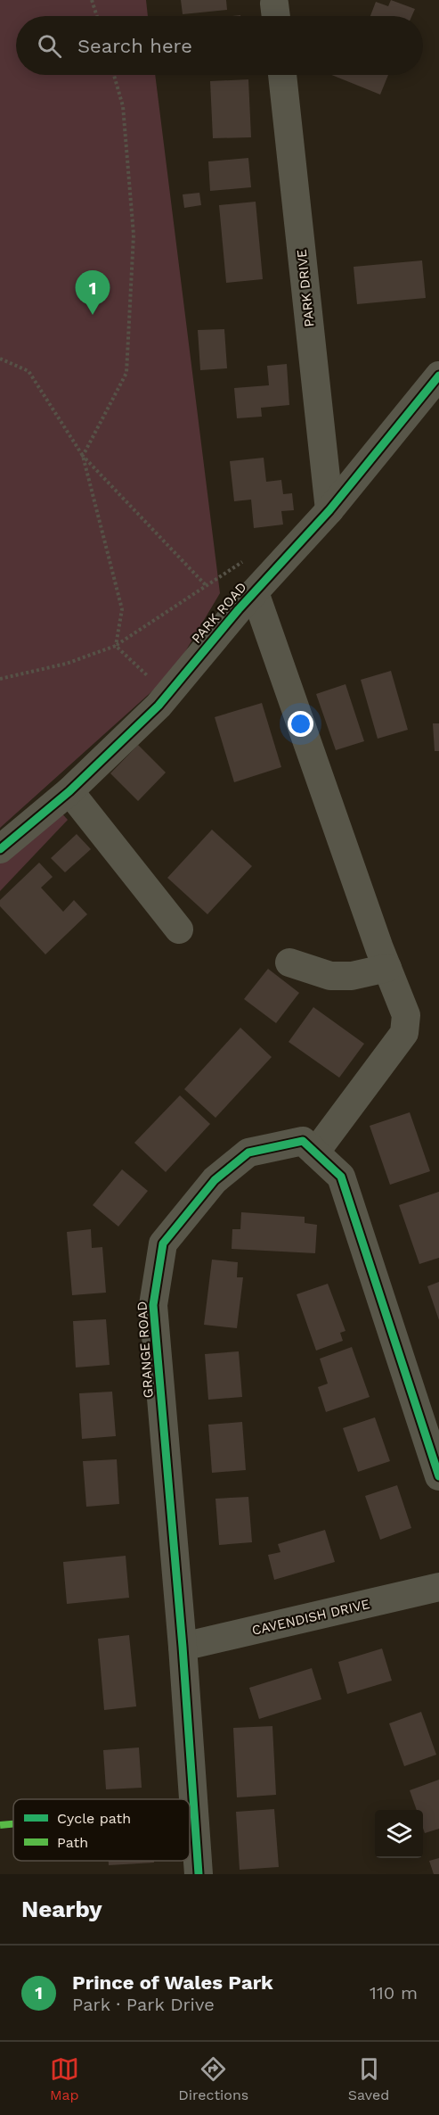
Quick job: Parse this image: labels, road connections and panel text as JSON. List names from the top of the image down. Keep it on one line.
{"streets":{"street":["PARK DRIVE","PARK ROAD","GRANGE ROAD","CAVENDISH DRIVE"]},"crossings":[["PARK DRIVE","PARK ROAD"],["GRANGE ROAD","CAVENDISH DRIVE"]],"legend":["Cycle path","Path"],"page":{"search":"Search here","pins":"1","heading":"Nearby","list":[{"mark":"1","name":"Prince of Wales Park","note":"Park · Park Drive","value":"110 m"}],"nav":["Map","Directions","Saved"]}}
